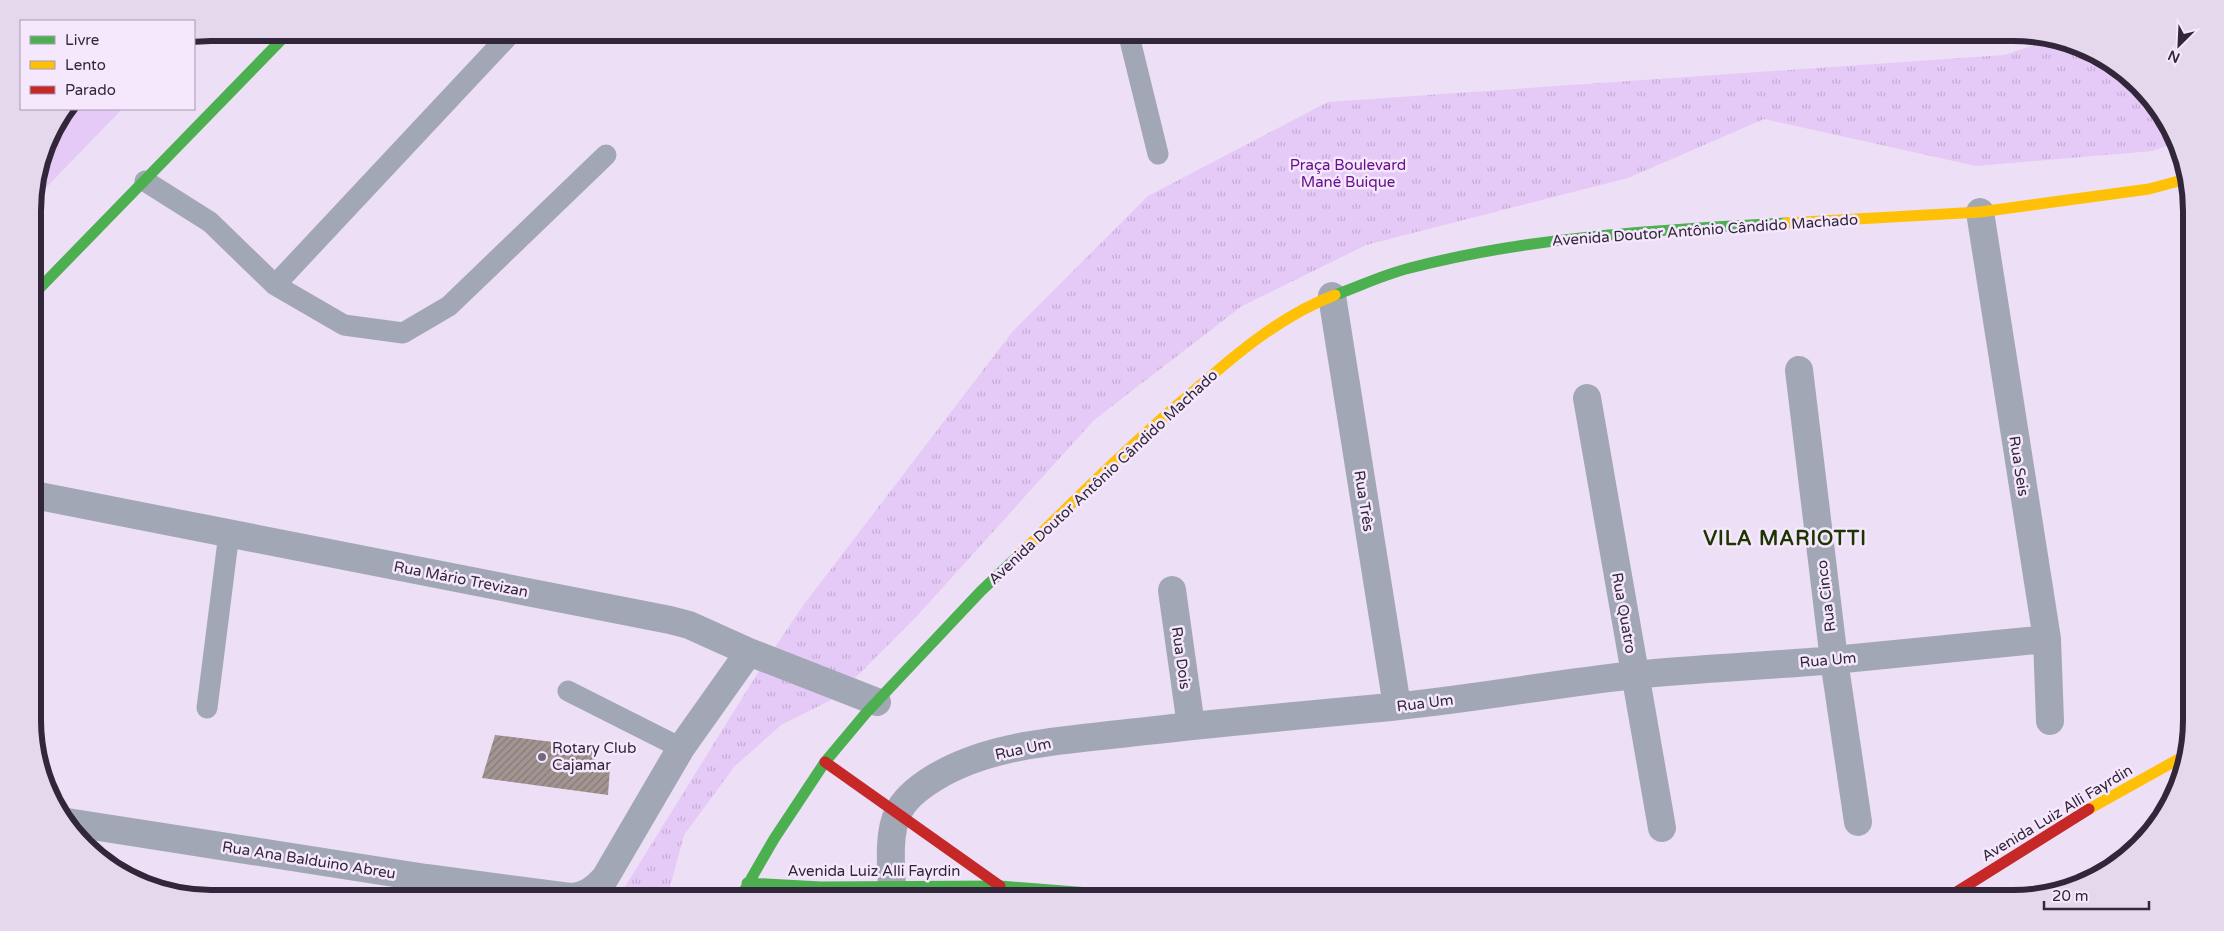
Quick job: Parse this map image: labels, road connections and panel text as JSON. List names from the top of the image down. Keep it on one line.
{"streets":{"street":["Avenida Doutor Antônio Cândido Machado","Rua Seis","Rua Três","Rua Mário Trevizan","Rua Cinco","Rua Quatro","Rua Dois","Rua Um","Avenida Luiz Alli Fayrdin","Rua Ana Balduino Abreu"]},"crossings":[["Avenida Doutor Antônio Cândido Machado","Rua Seis"],["Avenida Doutor Antônio Cândido Machado","Rua Três"],["Avenida Doutor Antônio Cândido Machado","Rua Mário Trevizan"],["Avenida Doutor Antônio Cândido Machado","Avenida Luiz Alli Fayrdin"],["Rua Seis","Rua Um"],["Rua Três","Rua Um"],["Rua Cinco","Rua Um"],["Rua Quatro","Rua Um"],["Rua Dois","Rua Um"],["Rua Um","Avenida Luiz Alli Fayrdin"]],"districts":["VILA MARIOTTI"],"parks":["Praça Boulevard Mané Buique"],"places":["Rotary Club Cajamar"],"legend":["Livre","Lento","Parado"],"scale_bar":"20 m","north":"bottom left"}
